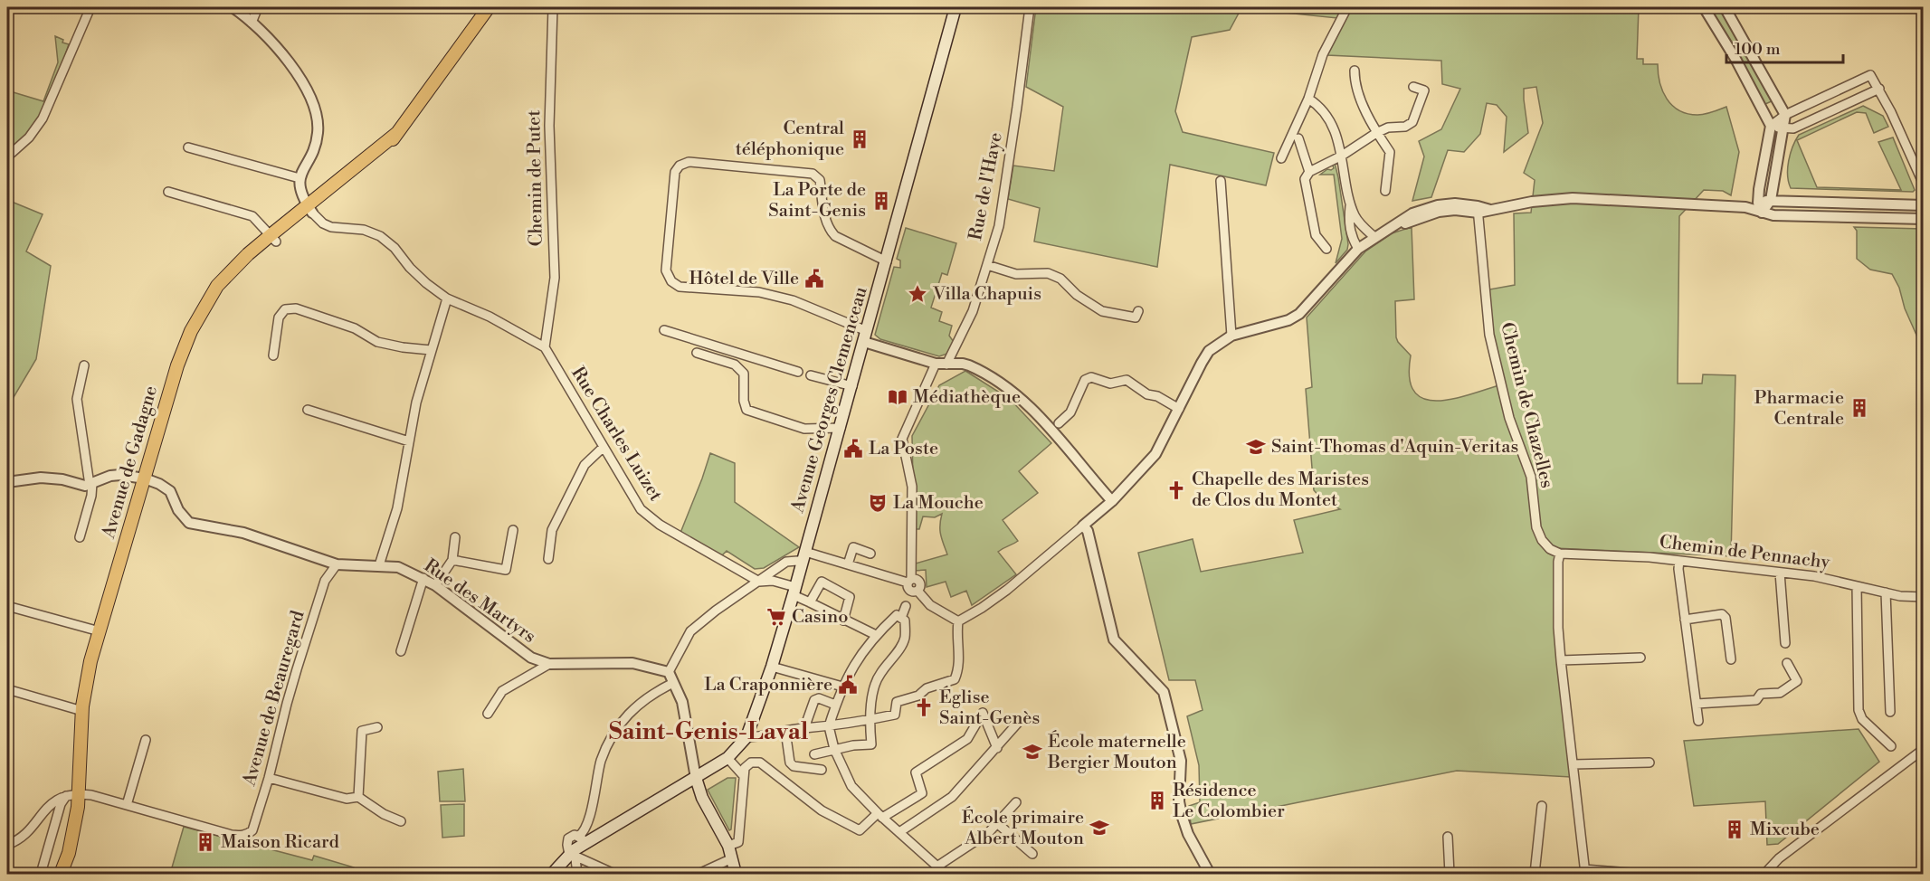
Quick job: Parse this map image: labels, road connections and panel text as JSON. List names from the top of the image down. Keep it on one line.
{"streets":{"main road":["Avenue Georges Clemenceau","Avenue de Gadagne"],"street":["Chemin de Putet","Rue de l'Haye","Chemin de Chazelles","Rue Charles Luizet","Chemin de Pennachy","Rue des Martyrs","Avenue de Beauregard"]},"crossings":[["Chemin de Putet","Rue Charles Luizet"],["Avenue Georges Clemenceau","Rue Charles Luizet"],["Chemin de Chazelles","Chemin de Pennachy"],["Avenue de Gadagne","Rue des Martyrs"],["Rue des Martyrs","Avenue de Beauregard"]],"districts":["Saint-Genis-Laval"],"places":{"building":["Central téléphonique","La Porte de Saint-Genis","Pharmacie Centrale","Résidence Le Colombier","Mixcube","Maison Ricard"],"public building":["Hôtel de Ville","La Poste","La Craponnière"],"place":["Villa Chapuis"],"library":["Médiathèque"],"school or university":["Saint-Thomas d'Aquin-Veritas","École maternelle Bergier Mouton","École primaire Albert Mouton"],"church":["Chapelle des Maristes de Clos du Montet","Église Saint-Genès"],"theatre":["La Mouche"],"supermarket":["Casino"]},"scale_bar":"100 m"}
